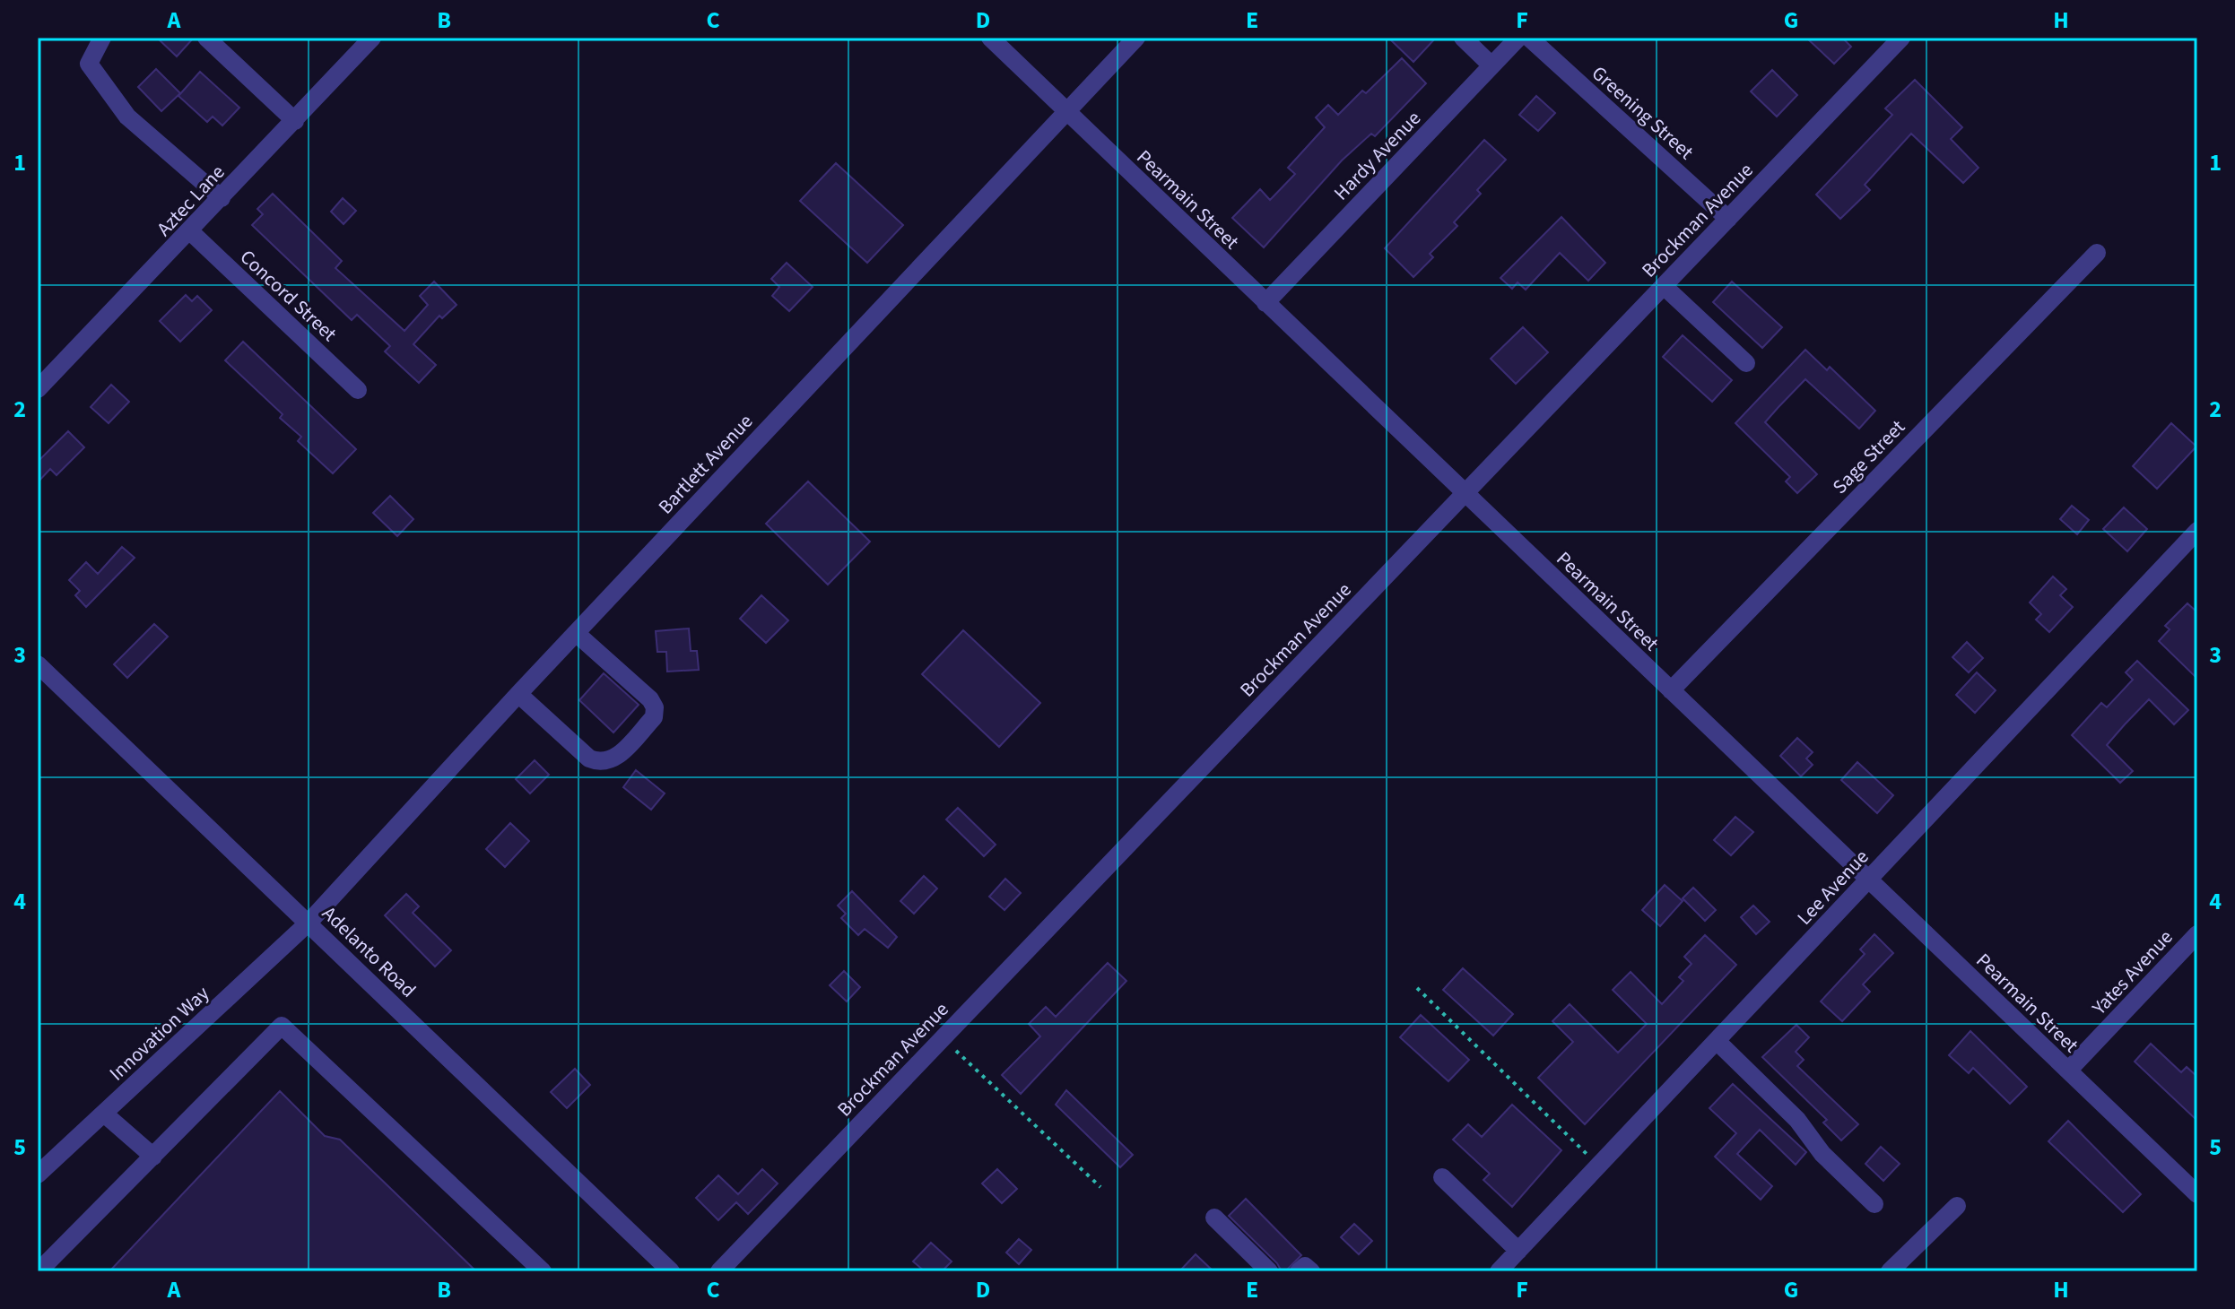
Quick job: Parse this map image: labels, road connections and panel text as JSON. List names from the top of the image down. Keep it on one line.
{"streets":{"street":["Greening Street","Hardy Avenue","Pearmain Street","Aztec Lane","Brockman Avenue","Concord Street","Sage Street","Bartlett Avenue","Lee Avenue","Adelanto Road","Yates Avenue","Innovation Way"]},"crossings":[["Greening Street","Brockman Avenue"],["Hardy Avenue","Pearmain Street"],["Pearmain Street","Brockman Avenue"],["Pearmain Street","Sage Street"],["Pearmain Street","Bartlett Avenue"],["Pearmain Street","Lee Avenue"],["Pearmain Street","Yates Avenue"],["Aztec Lane","Concord Street"],["Bartlett Avenue","Adelanto Road"],["Bartlett Avenue","Innovation Way"],["Adelanto Road","Innovation Way"]],"grid":{"columns":["A","B","C","D","E","F","G","H"],"rows":["1","2","3","4","5"]}}
